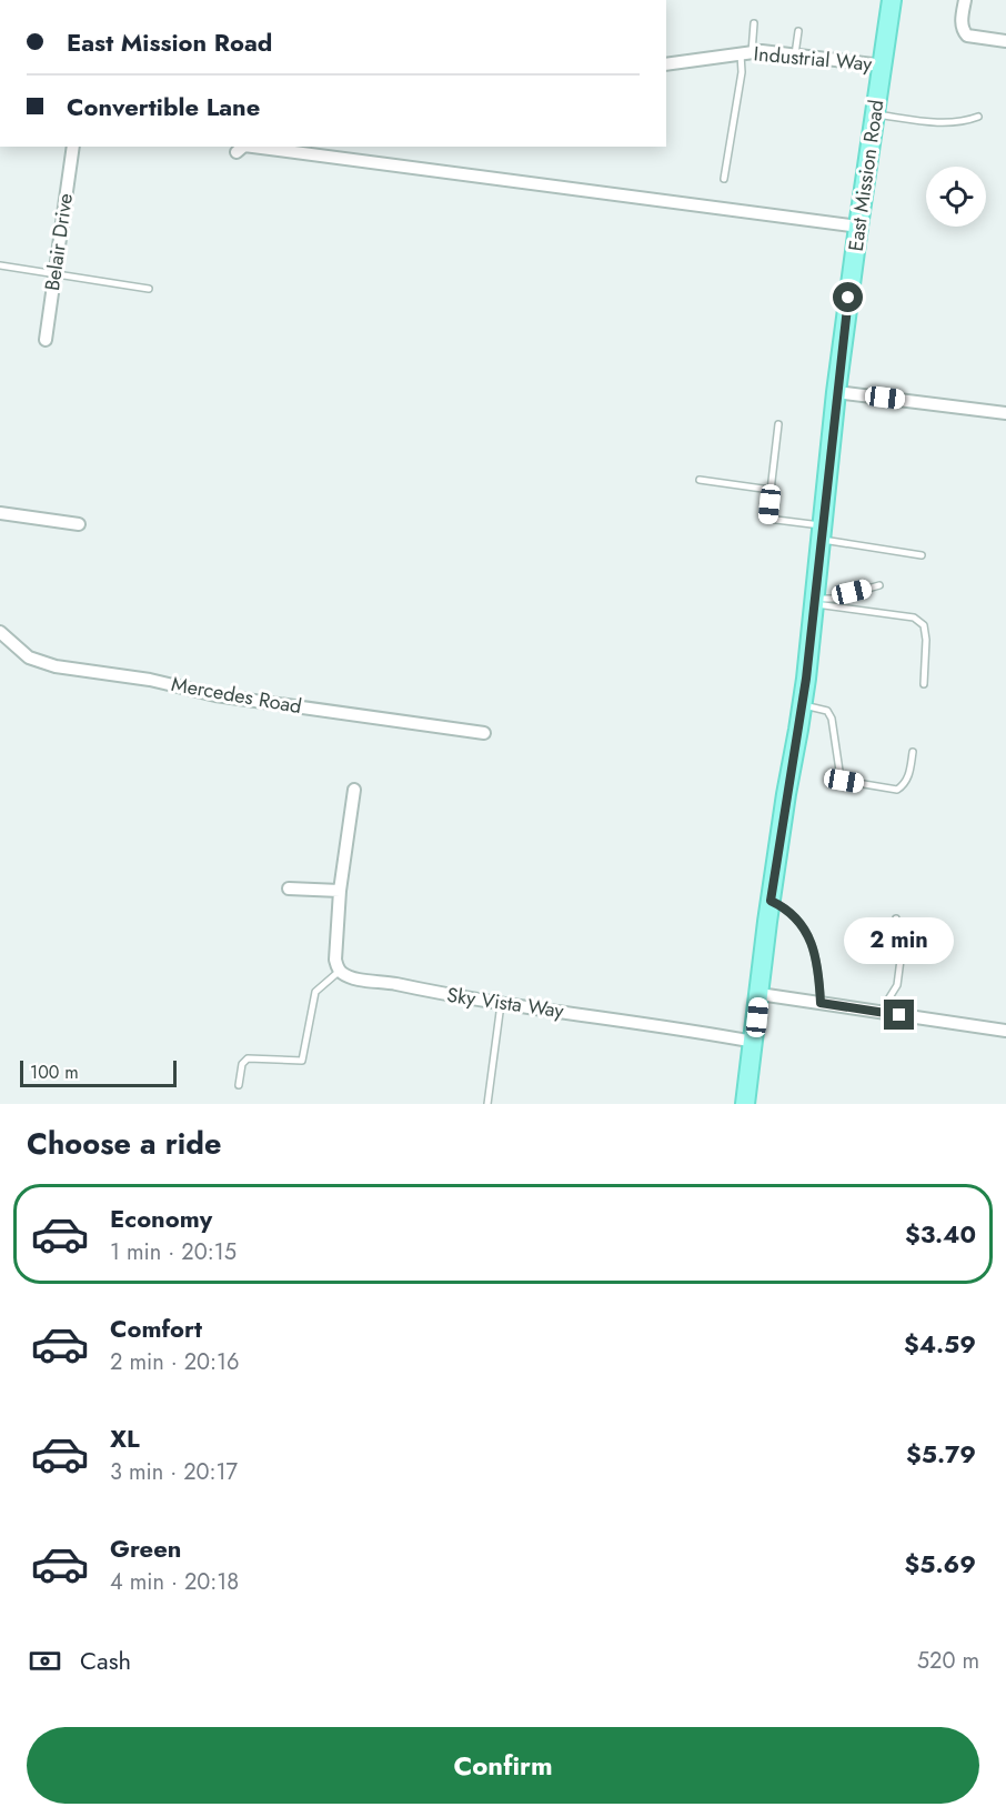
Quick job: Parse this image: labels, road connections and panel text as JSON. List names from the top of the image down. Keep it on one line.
{"streets":{"main road":["East Mission Road"],"street":["Industrial Way","Belair Drive","Mercedes Road","Sky Vista Way"]},"crossings":[["Industrial Way","East Mission Road"],["East Mission Road","Sky Vista Way"]],"scale_bar":"100 m","page":{"banner":["East Mission Road","Convertible Lane"],"bubble":"2 min","scale":"100 m","heading":"Choose a ride","list":[{"name":"Economy","note":"1 min · 20:15","value":"$3.40"},{"name":"Comfort","note":"2 min · 20:16","value":"$4.59"},{"name":"XL","note":"3 min · 20:17","value":"$5.79"},{"name":"Green","note":"4 min · 20:18","value":"$5.69"}],"pay":["Cash","520 m"],"buttons":"Confirm"}}
